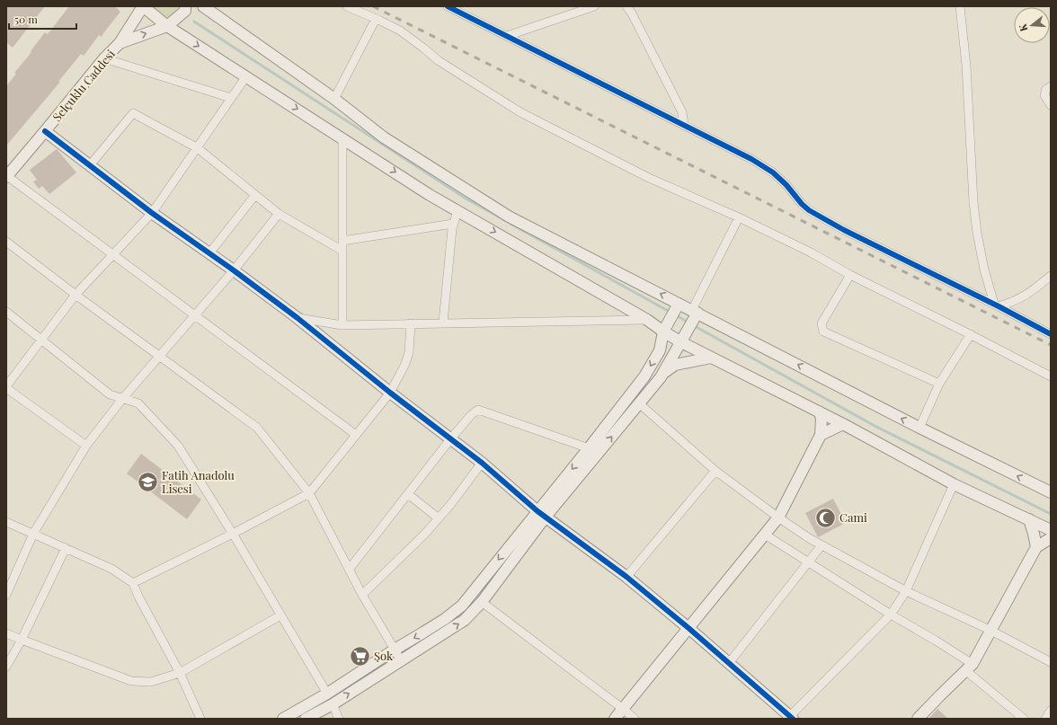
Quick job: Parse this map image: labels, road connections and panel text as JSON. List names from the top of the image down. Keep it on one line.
{"streets":{"street":["Selçuklu Caddesi"]},"places":{"school or university":["Fatih Anadolu Lisesi"],"mosque":["Cami"],"supermarket":["Şok"]},"scale_bar":"50 m","north":"left"}
